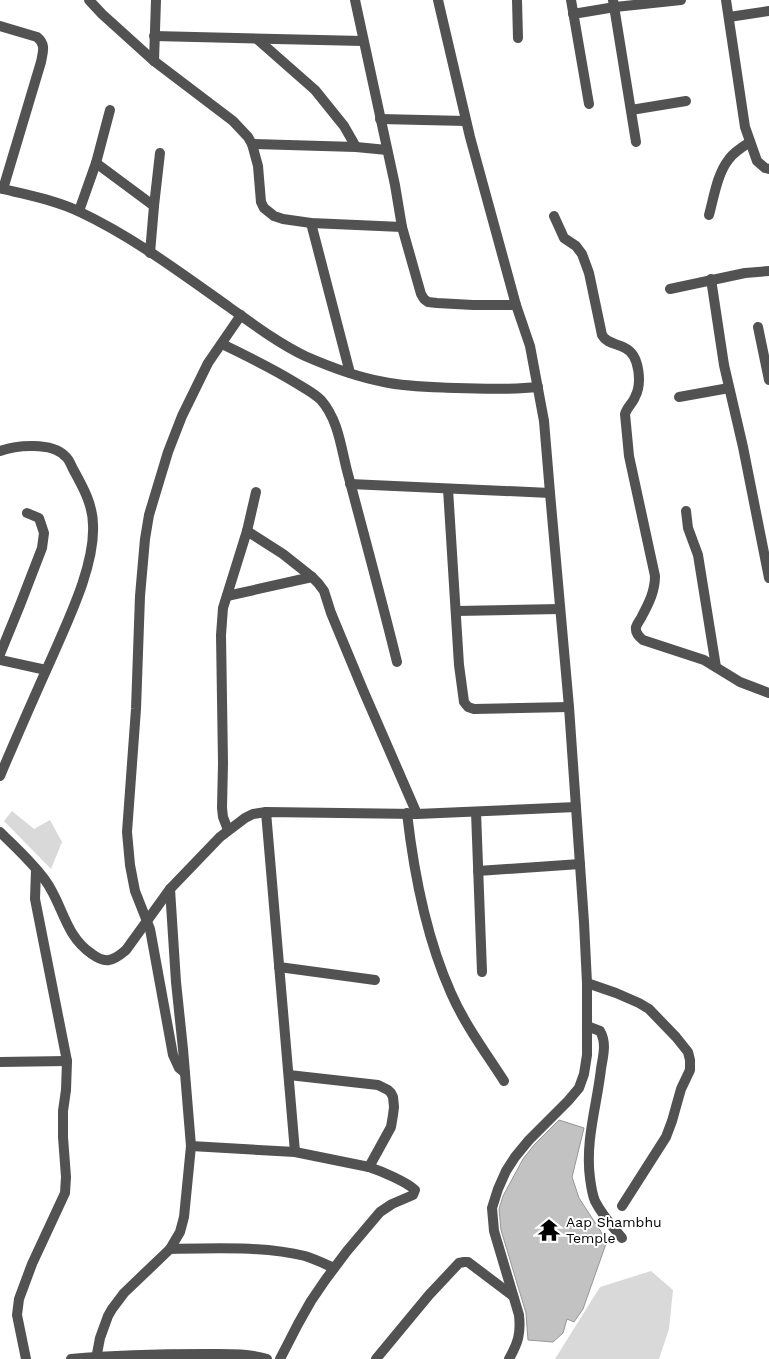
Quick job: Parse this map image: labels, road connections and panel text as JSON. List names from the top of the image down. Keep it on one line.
{"places":{"temple":["Aap Shambhu Temple"]}}
